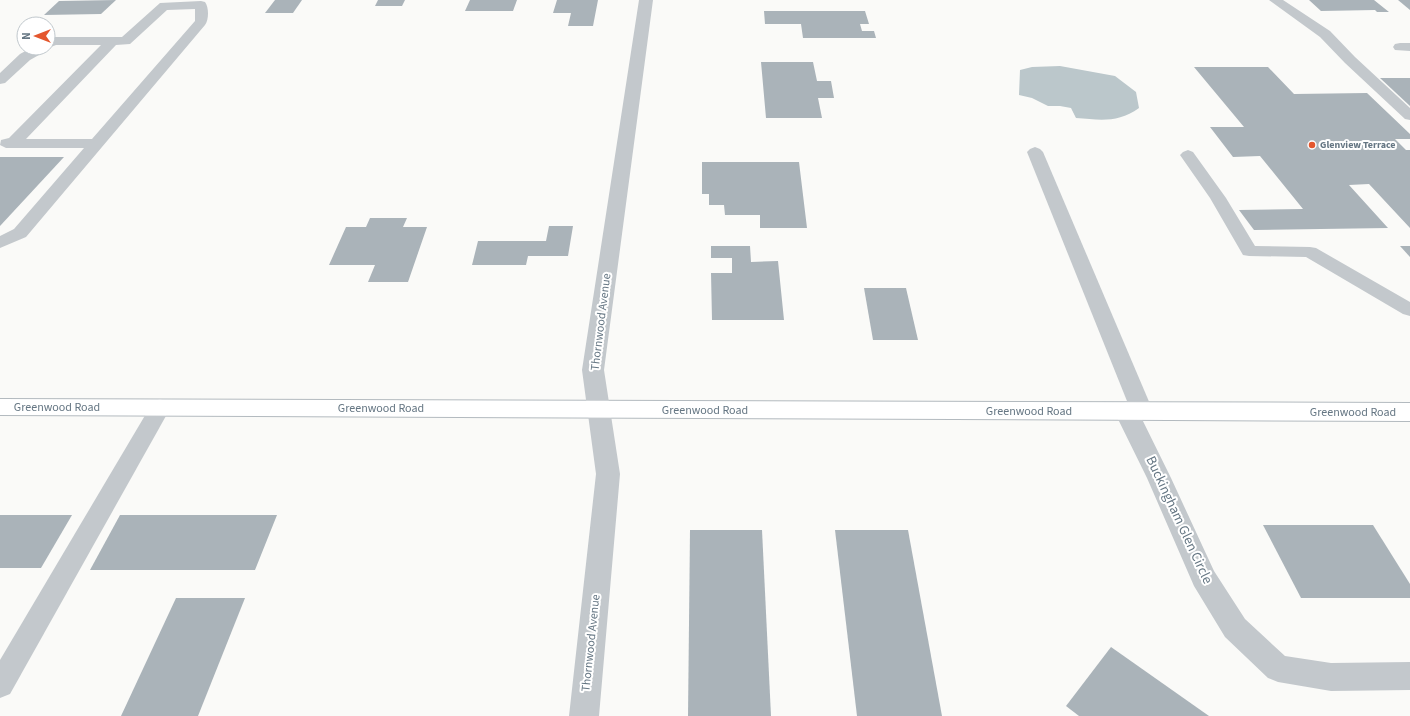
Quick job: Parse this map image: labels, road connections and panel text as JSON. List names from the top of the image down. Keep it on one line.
{"streets":{"main road":["Greenwood Road"],"street":["Thornwood Avenue","Buckingham Glen Circle"]},"crossings":[["Thornwood Avenue","Greenwood Road"],["Greenwood Road","Buckingham Glen Circle"]],"places":["Glenview Terrace"],"north":"left"}
